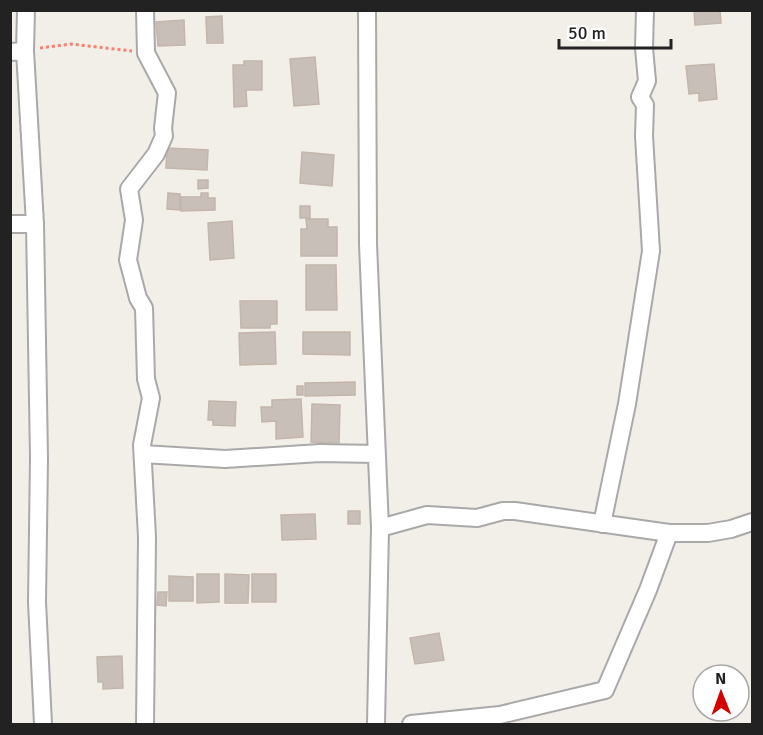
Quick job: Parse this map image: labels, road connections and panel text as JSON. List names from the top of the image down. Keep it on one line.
{"scale_bar":"50 m","north":"top"}
